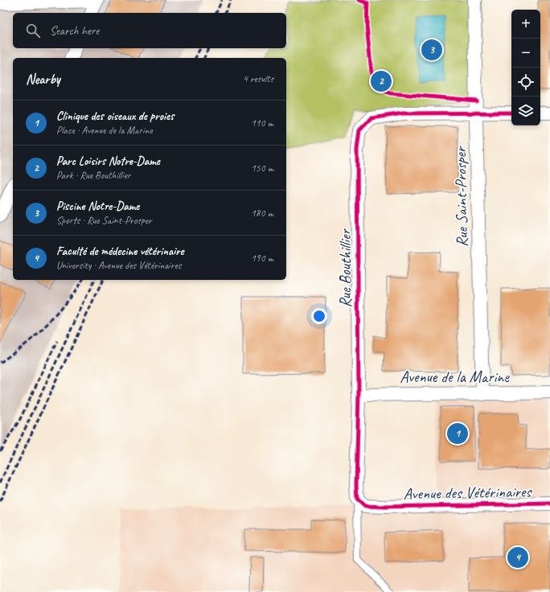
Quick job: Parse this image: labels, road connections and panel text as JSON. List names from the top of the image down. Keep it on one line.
{"streets":{"street":["Rue Saint-Prosper","Rue Bouthillier","Avenue de la Marine","Avenue des Vétérinaires"]},"crossings":[["Rue Saint-Prosper","Rue Bouthillier"],["Rue Saint-Prosper","Avenue de la Marine"],["Rue Bouthillier","Avenue de la Marine"],["Rue Bouthillier","Avenue des Vétérinaires"]],"page":{"map_buttons":["+","−"],"search":"Search here","pins":["3","2","1","4"],"heading":["Nearby","4 results"],"list":[{"mark":"1","name":"Clinique des oiseaux de proies","note":"Place · Avenue de la Marine","value":"110 m"},{"mark":"2","name":"Parc Loisirs Notre-Dame","note":"Park · Rue Bouthillier","value":"150 m"},{"mark":"3","name":"Piscine Notre-Dame","note":"Sports · Rue Saint-Prosper","value":"180 m"},{"mark":"4","name":"Faculté de médecine vétérinaire","note":"University · Avenue des Vétérinaires","value":"190 m"}]}}
